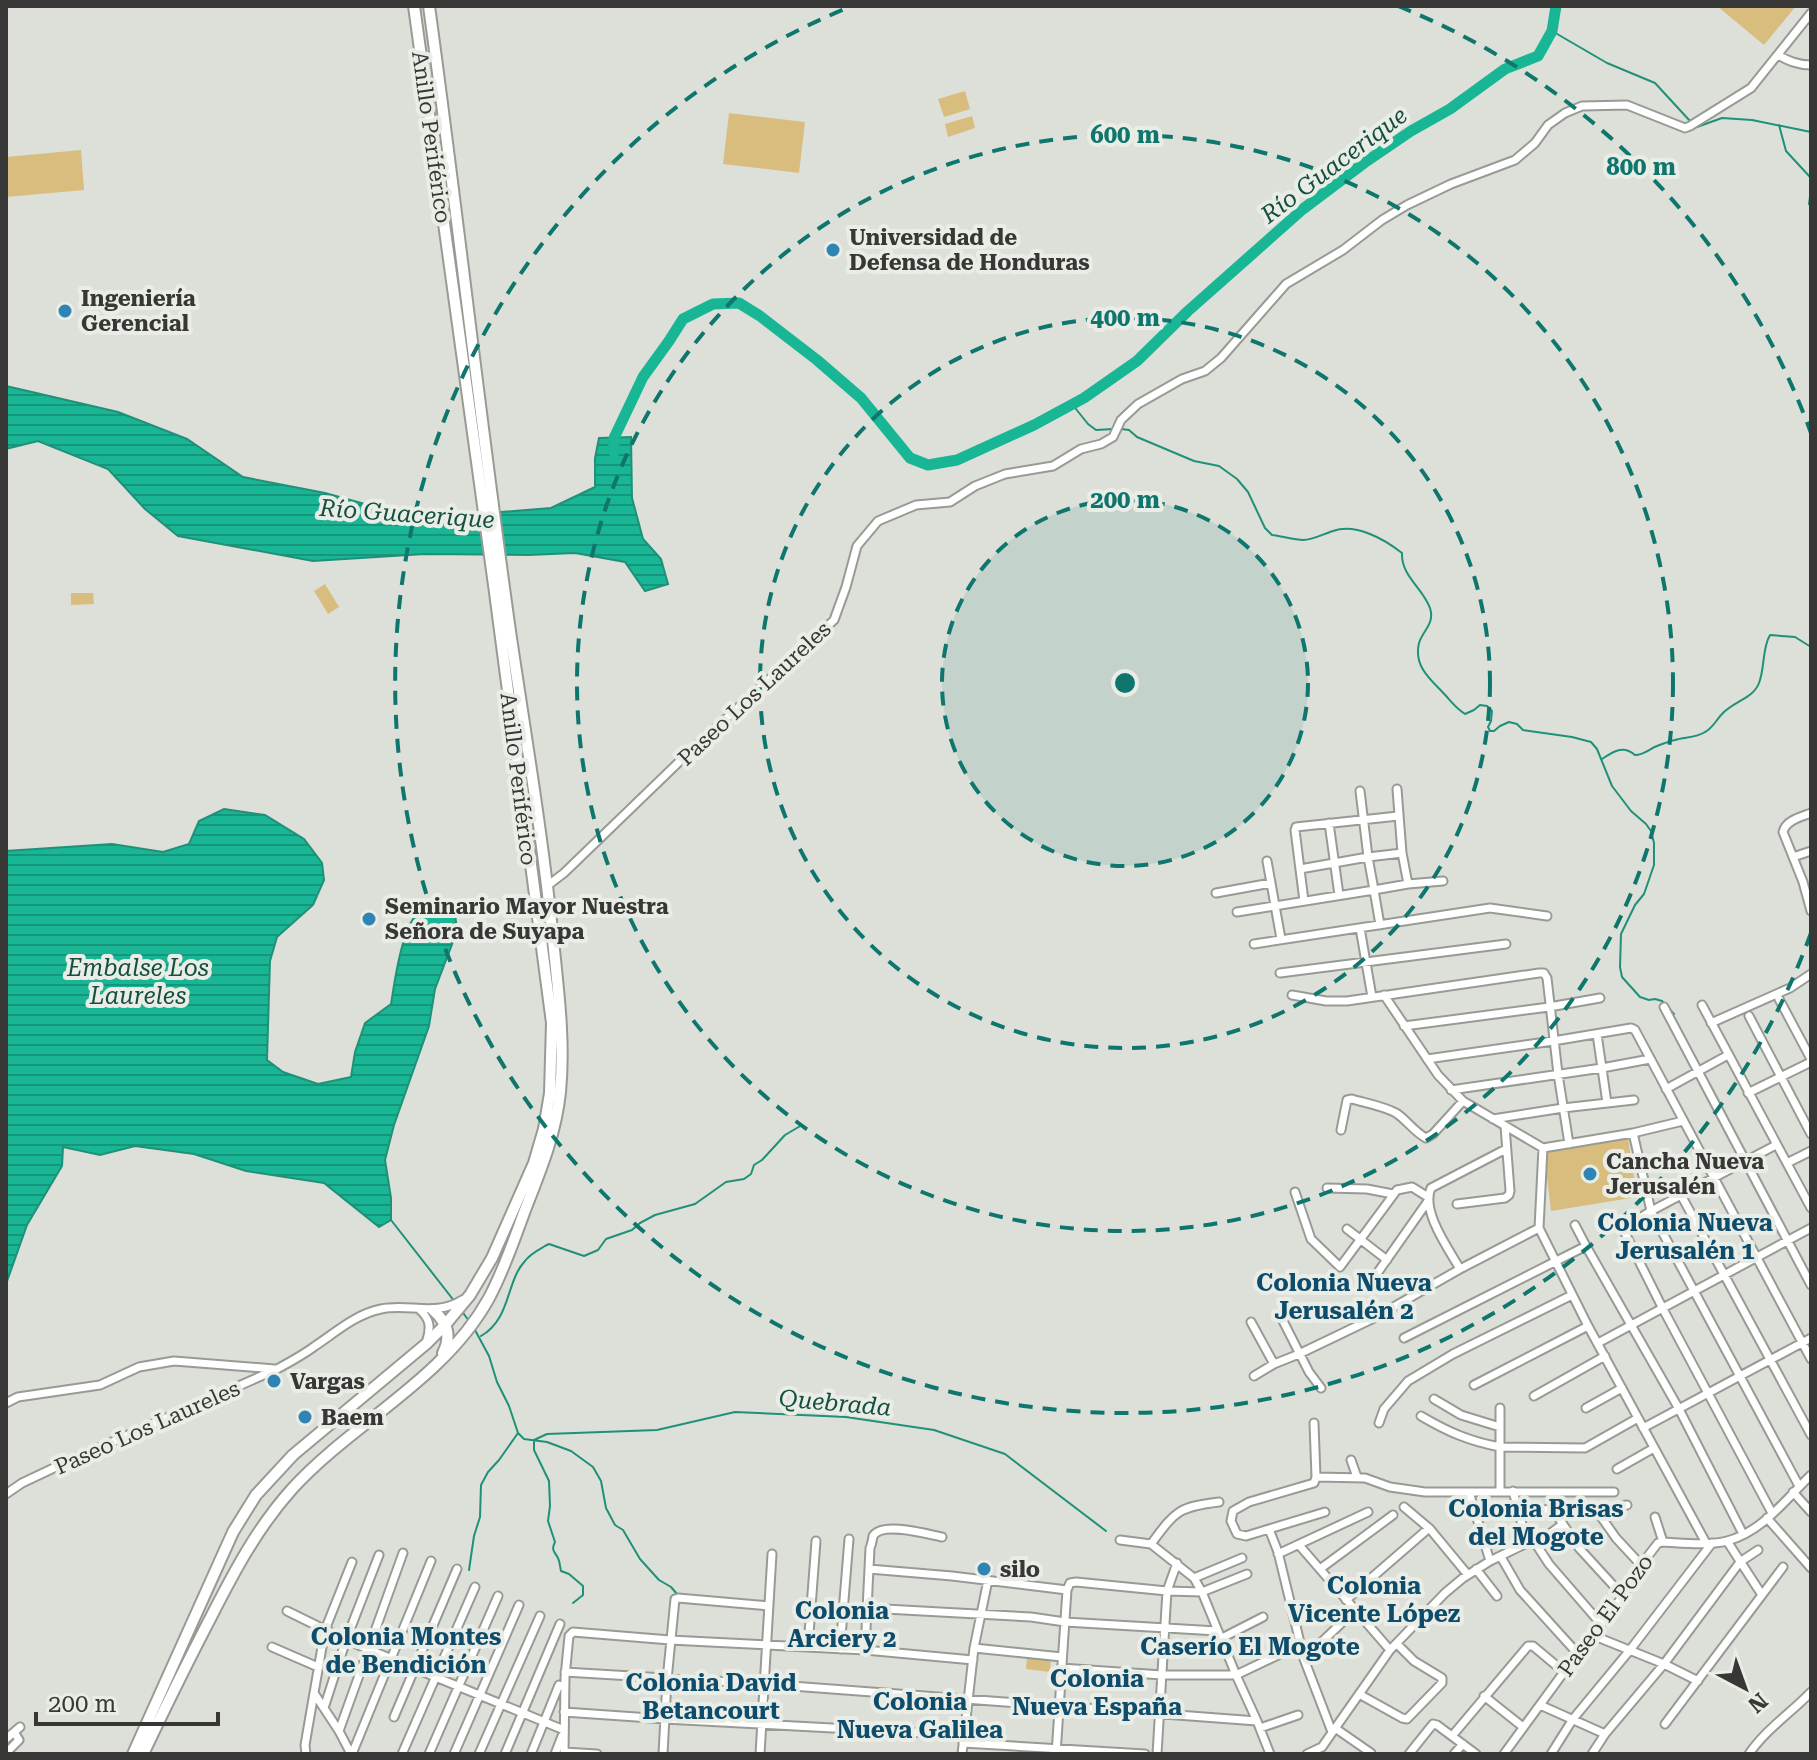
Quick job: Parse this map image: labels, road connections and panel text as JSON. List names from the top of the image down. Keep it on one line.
{"streets":{"highway":["Anillo Periférico"],"street":["Paseo Los Laureles","Paseo El Pozo"]},"crossings":[["Anillo Periférico","Paseo Los Laureles"]],"districts":["Colonia Nueva Jerusalén 1","Colonia Nueva Jerusalén 2","Colonia Brisas del Mogote","Colonia Vicente López","Colonia Arciery 2","Colonia Montes de Bendición","Caserío El Mogote","Colonia Nueva España","Colonia David Betancourt","Colonia Nueva Galilea"],"water":["Río Guacerique","Embalse Los Laureles","Quebrada"],"places":["Universidad de Defensa de Honduras","Ingeniería Gerencial","Seminario Mayor Nuestra Señora de Suyapa","Cancha Nueva Jerusalén","Vargas","Baem","silo"],"scale_bar":"200 m","north":"bottom right","rings":["600 m","800 m","400 m","200 m"]}
